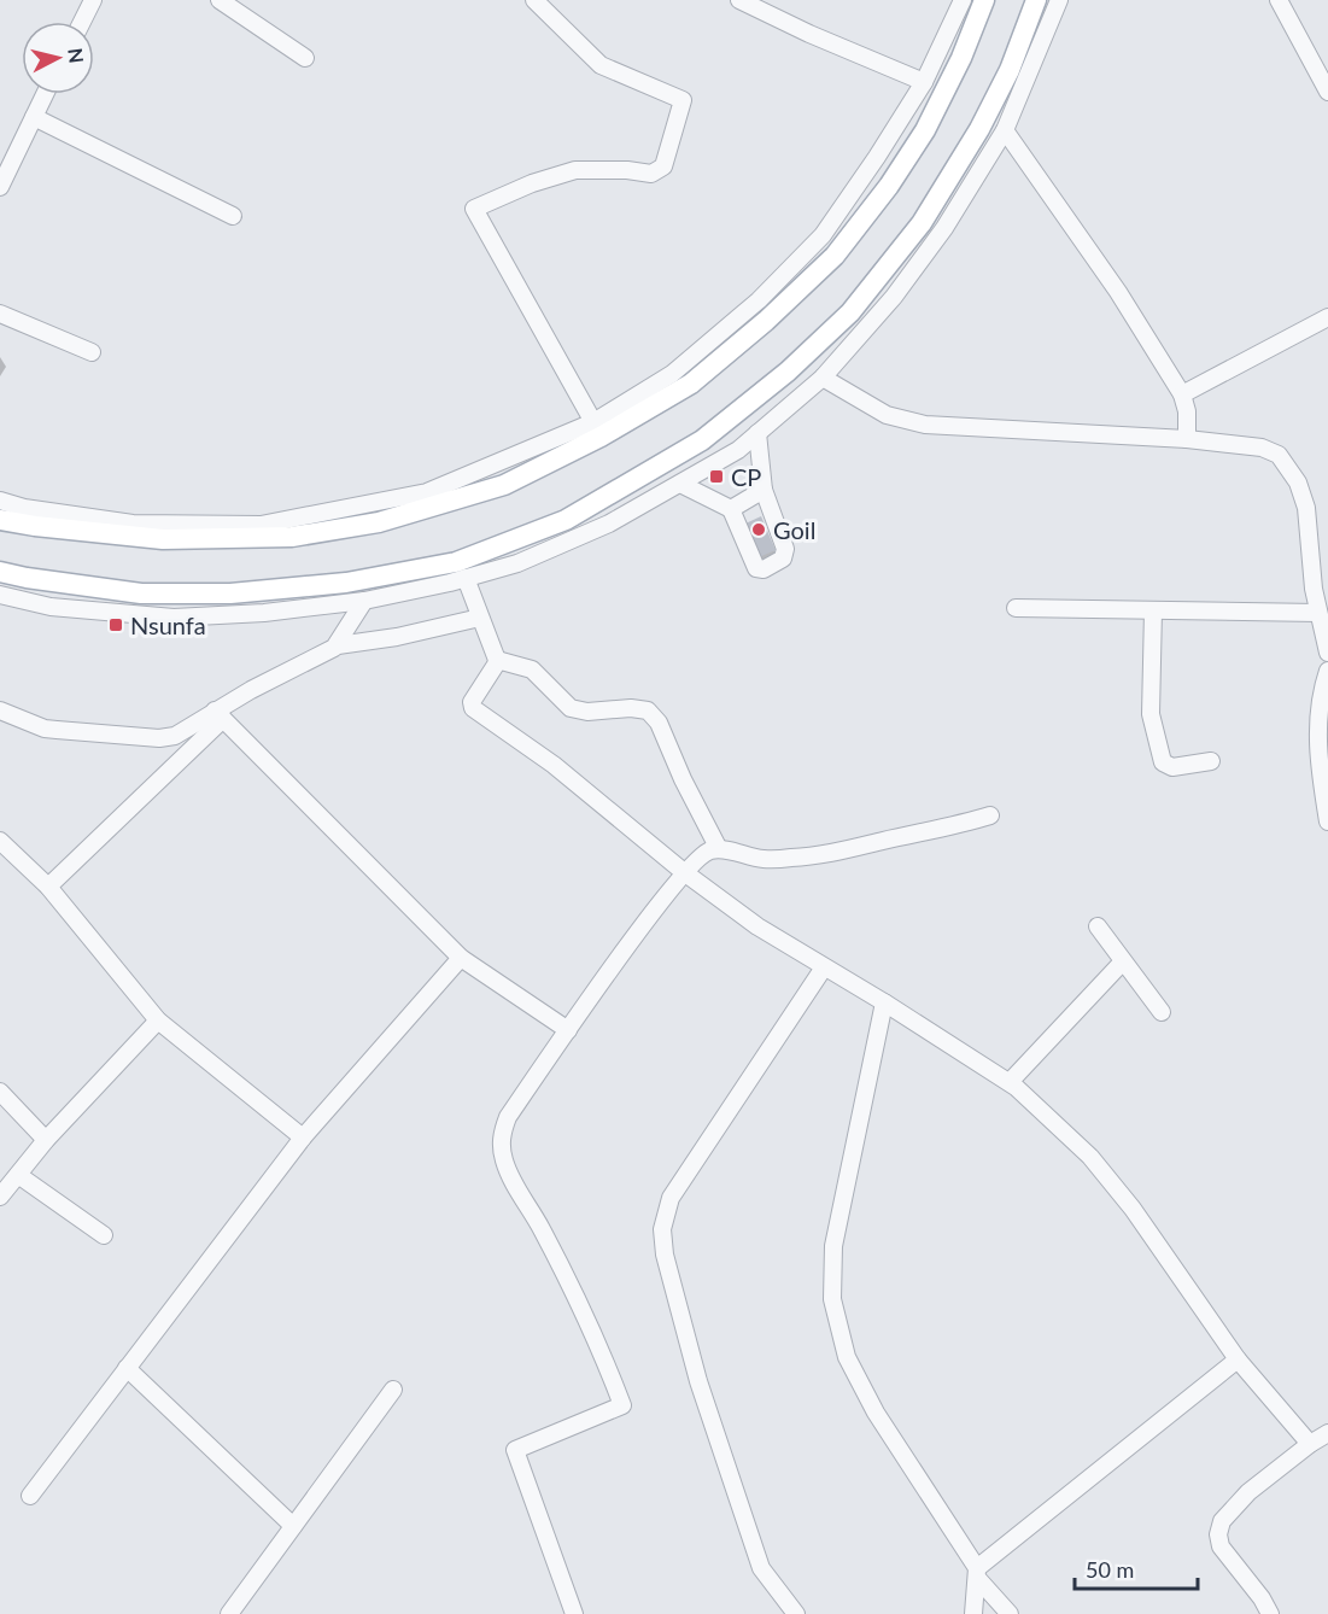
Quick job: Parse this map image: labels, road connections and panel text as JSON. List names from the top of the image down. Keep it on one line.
{"places":{"transit":["CP","Nsunfa"],"other":["Goil"]},"scale_bar":"50 m","north":"right"}
